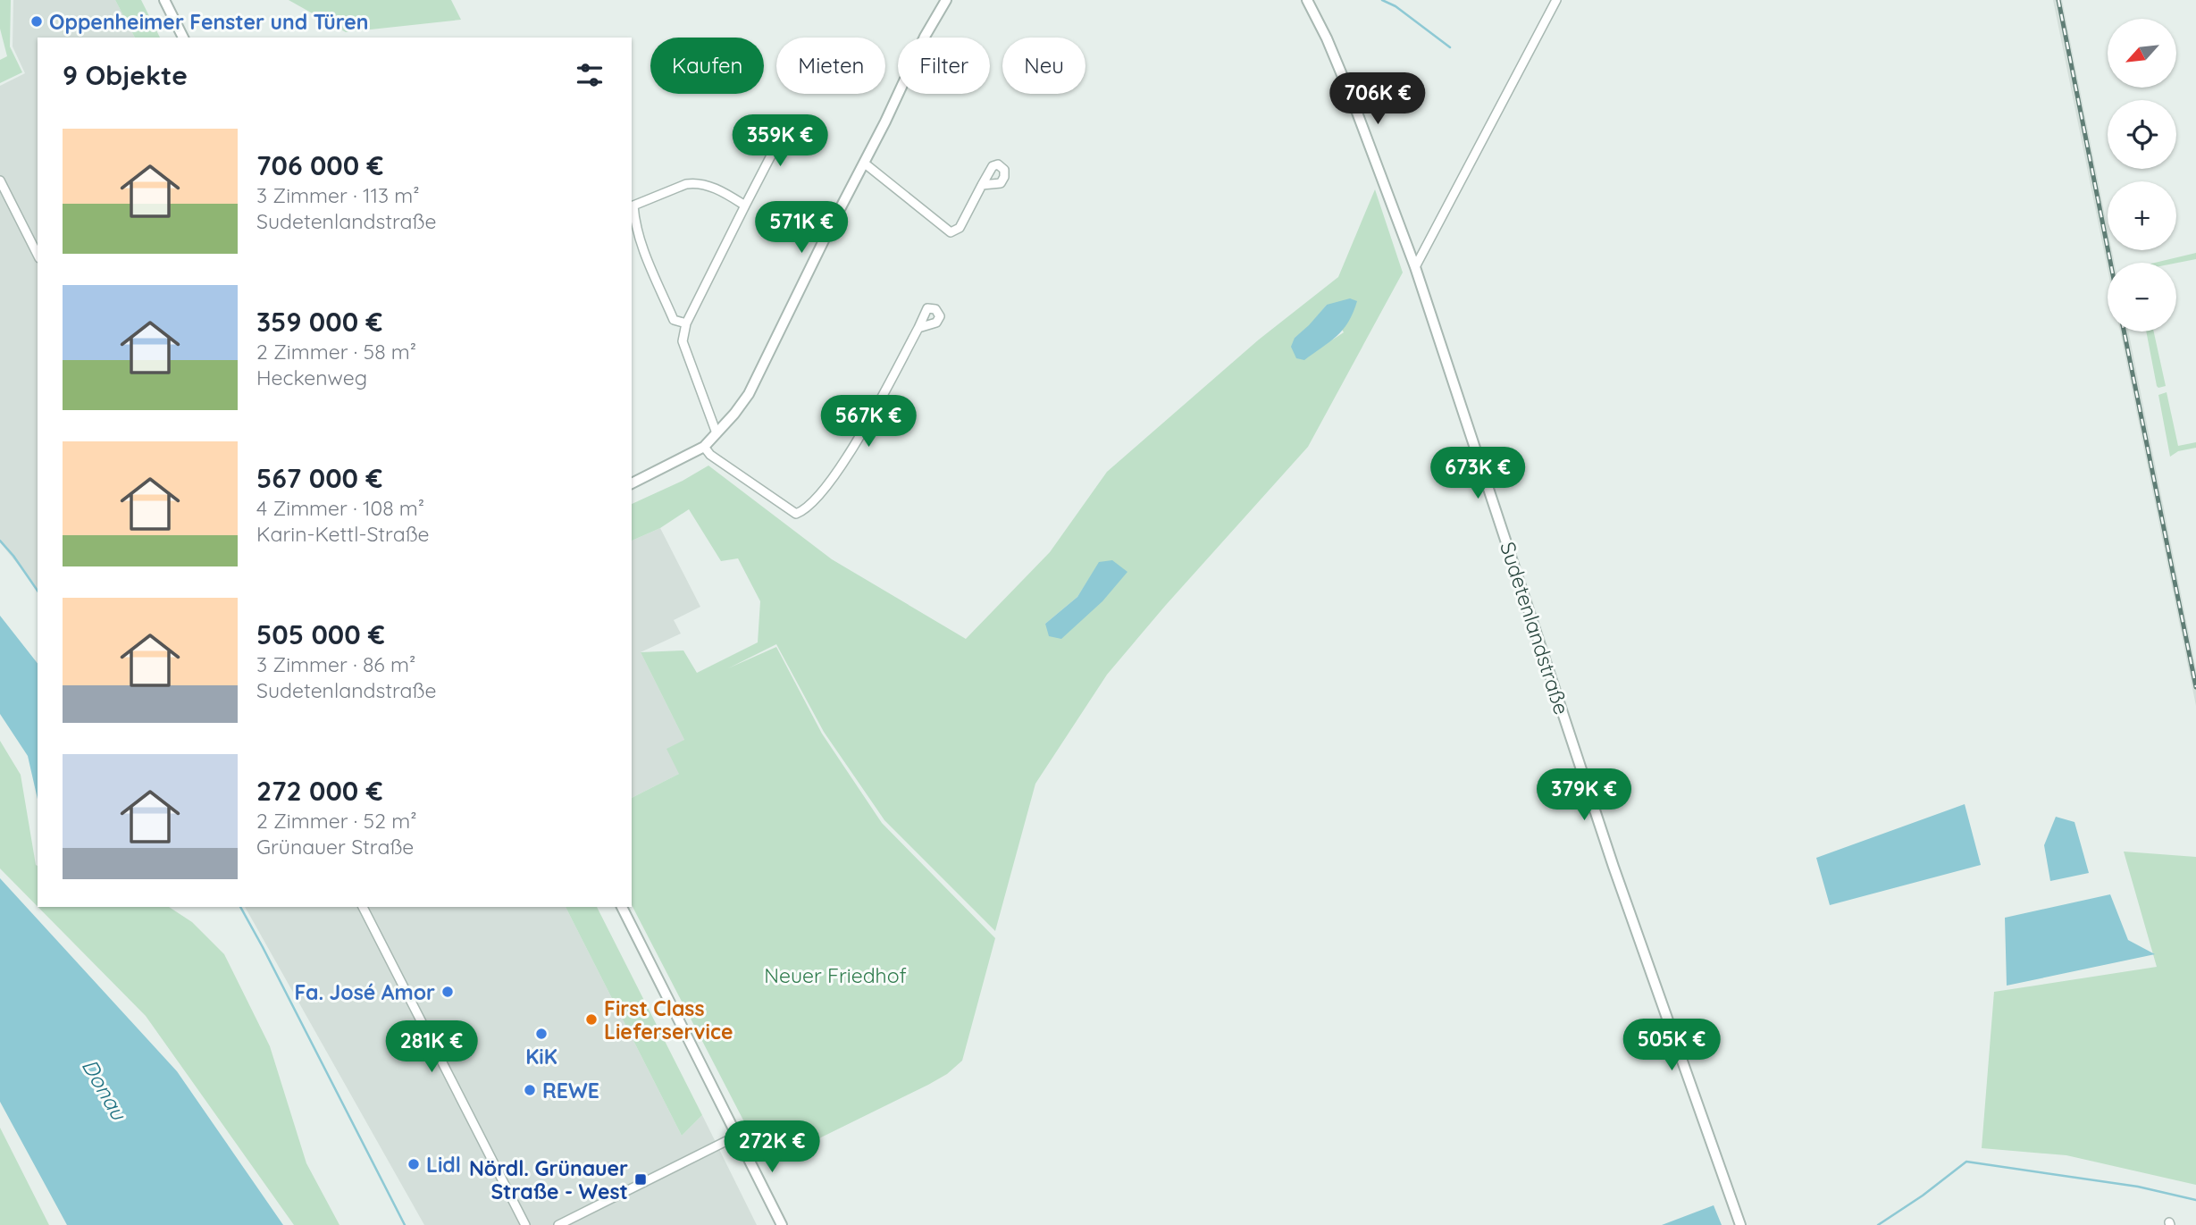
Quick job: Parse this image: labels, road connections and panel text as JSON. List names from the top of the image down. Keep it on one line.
{"streets":{"street":["Sudetenlandstraße"]},"water":["Donau"],"parks":["Neuer Friedhof"],"places":{"other":["Oppenheimer Fenster und Türen","Fa. José Amor","First Class Lieferservice","KiK","REWE","Lidl"],"transit":["Nördl. Grünauer Straße - West"]},"north":"bottom left","page":{"map_buttons":["+","−"],"chip":["Kaufen","Mieten","Filter","Neu"],"heading":"9 Objekte","price":["706K €","359K €","571K €","567K €","673K €","379K €","505K €","281K €","272K €"],"list":[{"name":"706 000 €","note":"3 Zimmer · 113 m² · Sudetenlandstraße"},{"name":"359 000 €","note":"2 Zimmer · 58 m² · Heckenweg"},{"name":"567 000 €","note":"4 Zimmer · 108 m² · Karin-Kettl-Straße"},{"name":"505 000 €","note":"3 Zimmer · 86 m² · Sudetenlandstraße"},{"name":"272 000 €","note":"2 Zimmer · 52 m² · Grünauer Straße"}]}}
